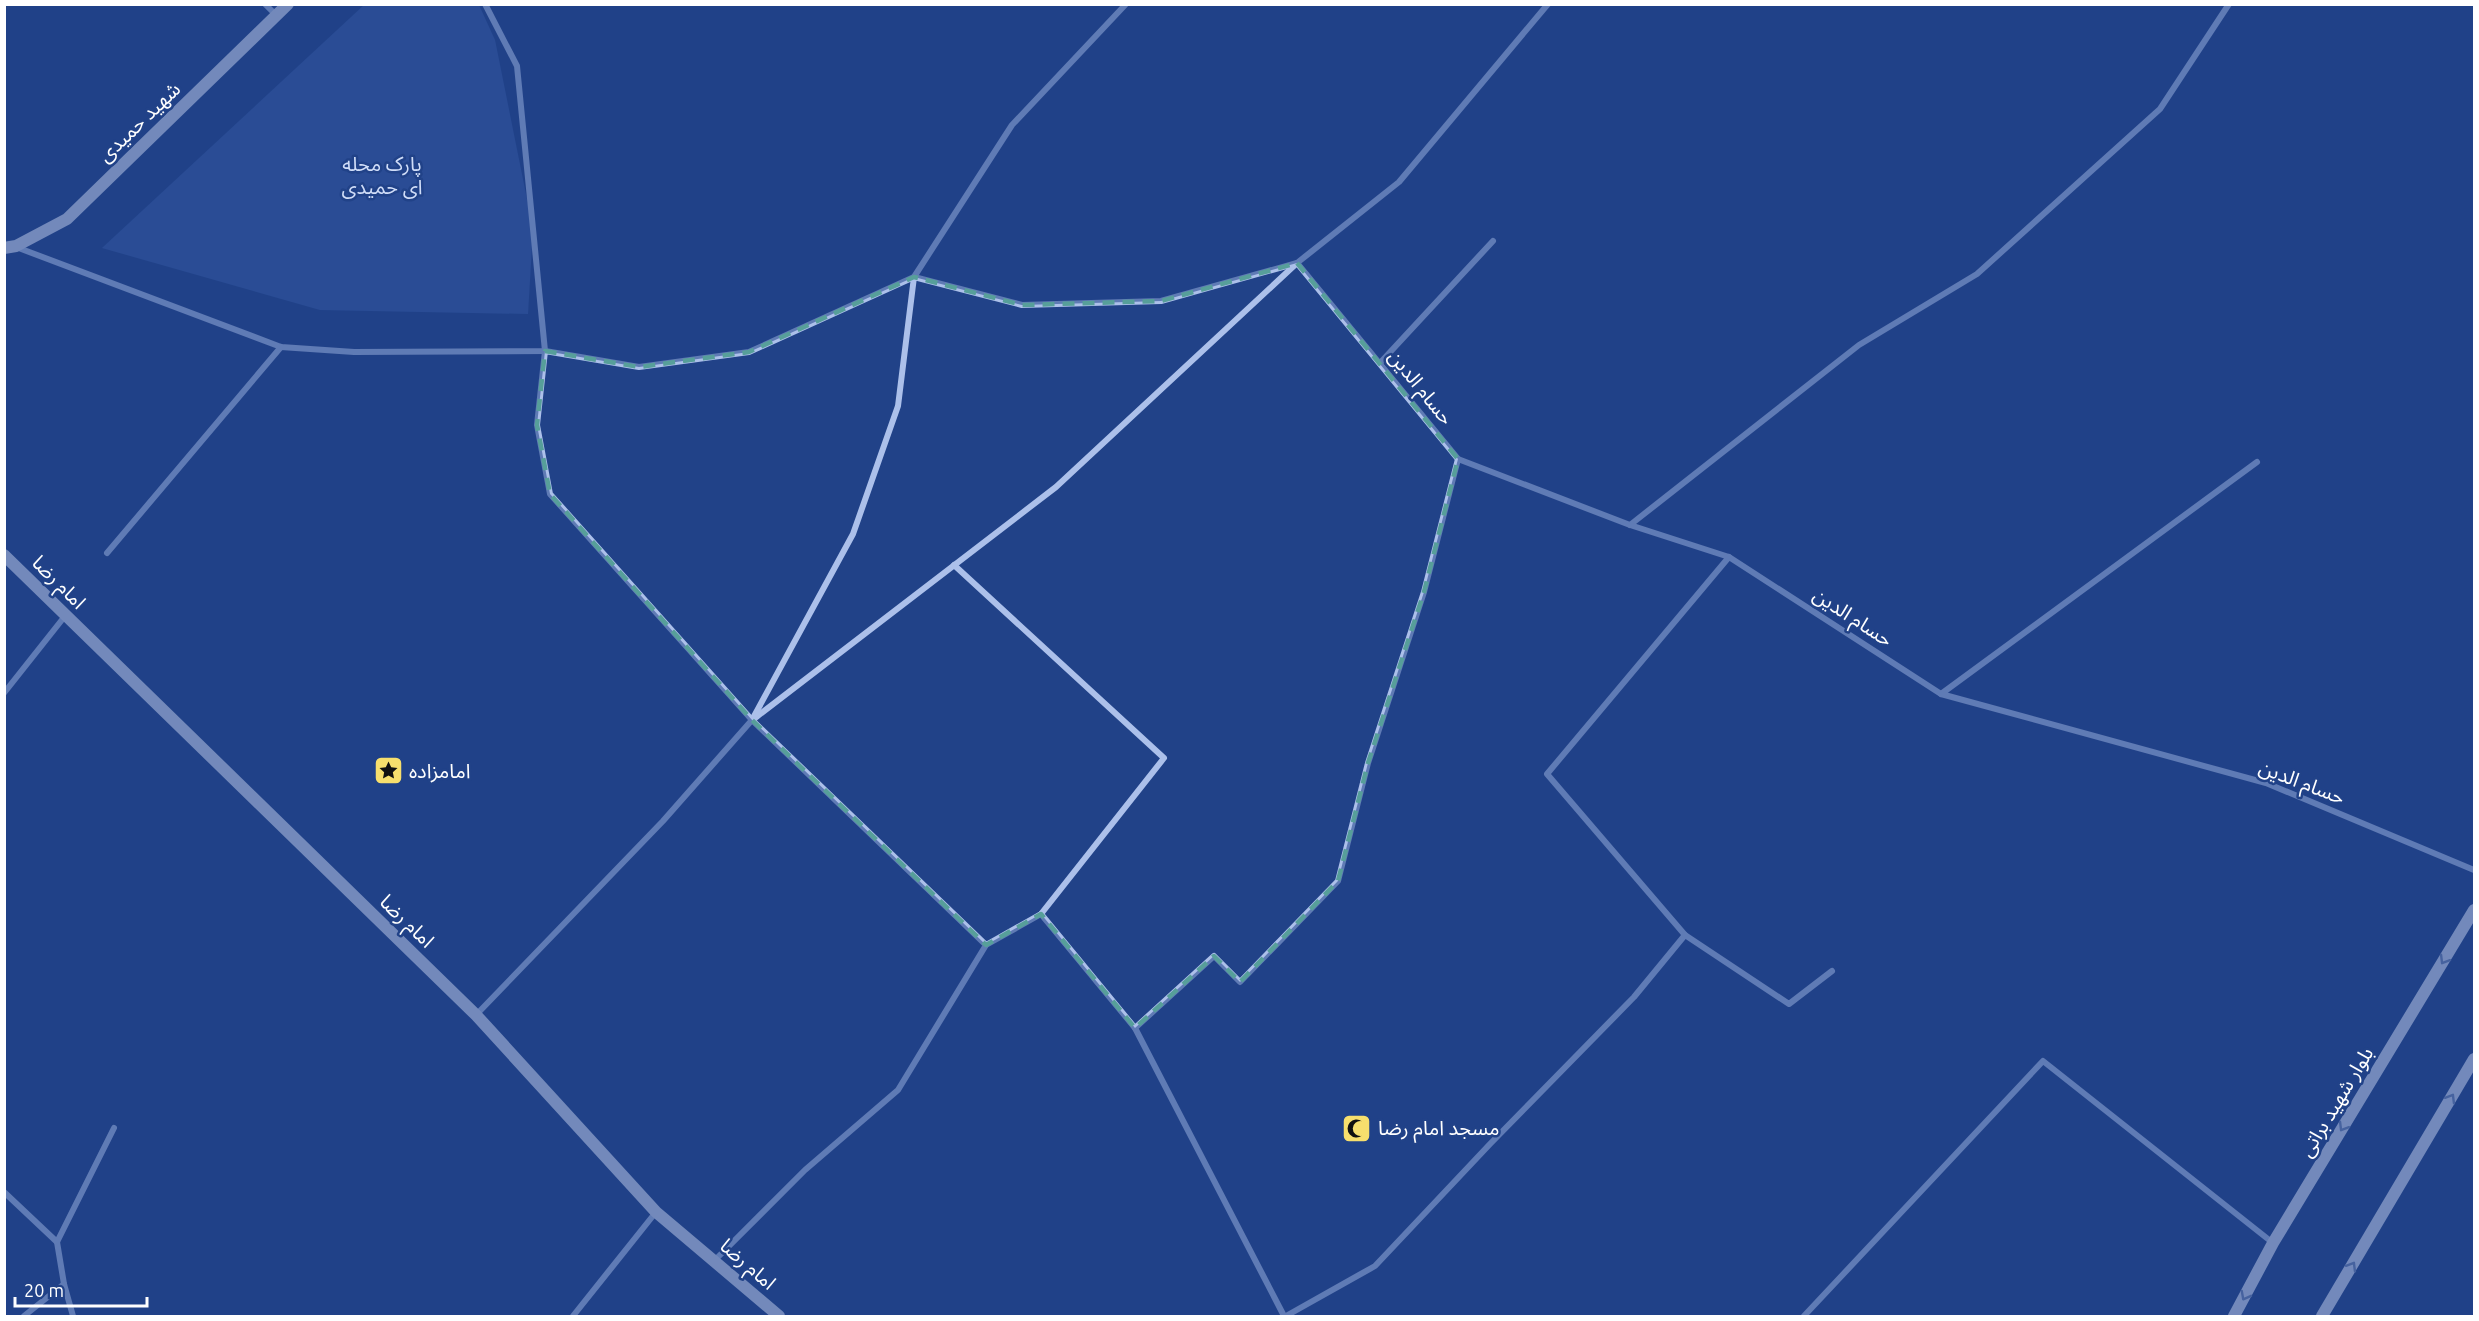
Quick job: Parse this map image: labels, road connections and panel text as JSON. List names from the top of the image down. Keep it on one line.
{"streets":{"main road":["شهید حمیدی","امام رضا","بلوار شهید براتی"],"street":["حسام الدین"]},"parks":["پارک محله ای حمیدی"],"places":{"place":["امامزاده"],"mosque":["مسجد امام رضا"]},"scale_bar":"20 m"}
